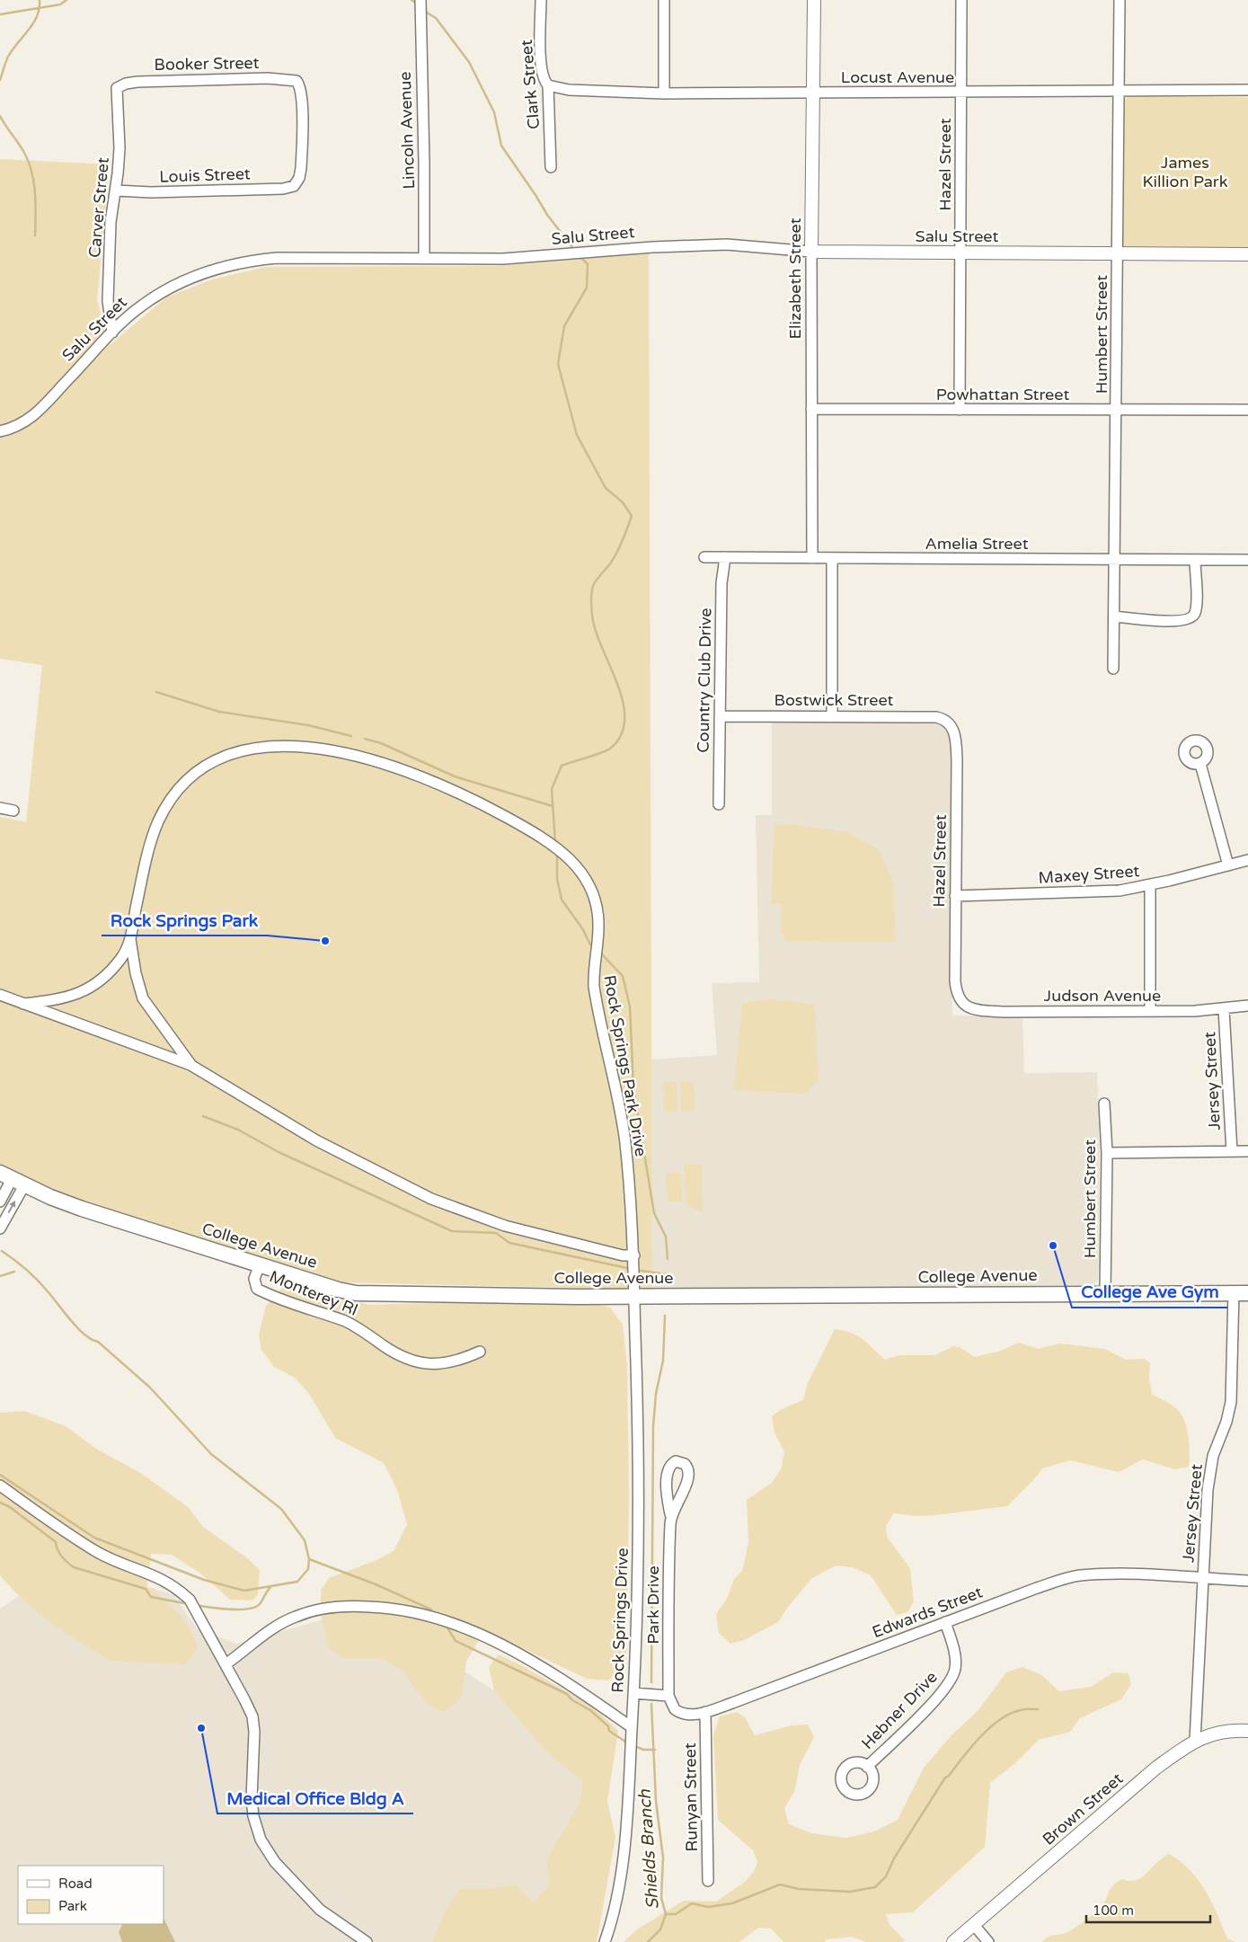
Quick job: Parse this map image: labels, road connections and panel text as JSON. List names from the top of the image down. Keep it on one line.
{"streets":{"main road":["College Avenue"],"street":["Booker Street","Locust Avenue","Clark Street","Lincoln Avenue","Hazel Street","Louis Street","Carver Street","Salu Street","Elizabeth Street","Humbert Street","Powhattan Street","Amelia Street","Country Club Drive","Bostwick Street","Maxey Street","Judson Avenue","Rock Springs Park Drive","Jersey Street","Monterey Rl","Park Drive","Edwards Street","Rock Springs Drive","Hebner Drive","Runyan Street","Brown Street"]},"crossings":[["Booker Street","Louis Street"],["Booker Street","Carver Street"],["Locust Avenue","Clark Street"],["Locust Avenue","Hazel Street"],["Locust Avenue","Elizabeth Street"],["Locust Avenue","Humbert Street"],["Lincoln Avenue","Salu Street"],["Hazel Street","Salu Street"],["Hazel Street","Powhattan Street"],["Hazel Street","Bostwick Street"],["Hazel Street","Maxey Street"],["Hazel Street","Judson Avenue"],["Louis Street","Carver Street"],["Carver Street","Salu Street"],["Salu Street","Elizabeth Street"],["Salu Street","Humbert Street"],["Elizabeth Street","Powhattan Street"],["Elizabeth Street","Amelia Street"],["Humbert Street","Powhattan Street"],["Humbert Street","Amelia Street"],["Humbert Street","College Avenue"],["Amelia Street","Country Club Drive"],["Country Club Drive","Bostwick Street"],["Judson Avenue","Jersey Street"],["Rock Springs Park Drive","College Avenue"],["Rock Springs Park Drive","Rock Springs Drive"],["Jersey Street","College Avenue"],["Jersey Street","Edwards Street"],["Jersey Street","Brown Street"],["College Avenue","Monterey Rl"],["College Avenue","Rock Springs Drive"],["Park Drive","Edwards Street"],["Edwards Street","Hebner Drive"],["Edwards Street","Runyan Street"]],"water":["Shields Branch"],"parks":["James Killion Park"],"places":["Rock Springs Park","College Ave Gym","Medical Office Bldg A"],"legend":["Road","Park"],"scale_bar":"100 m"}
